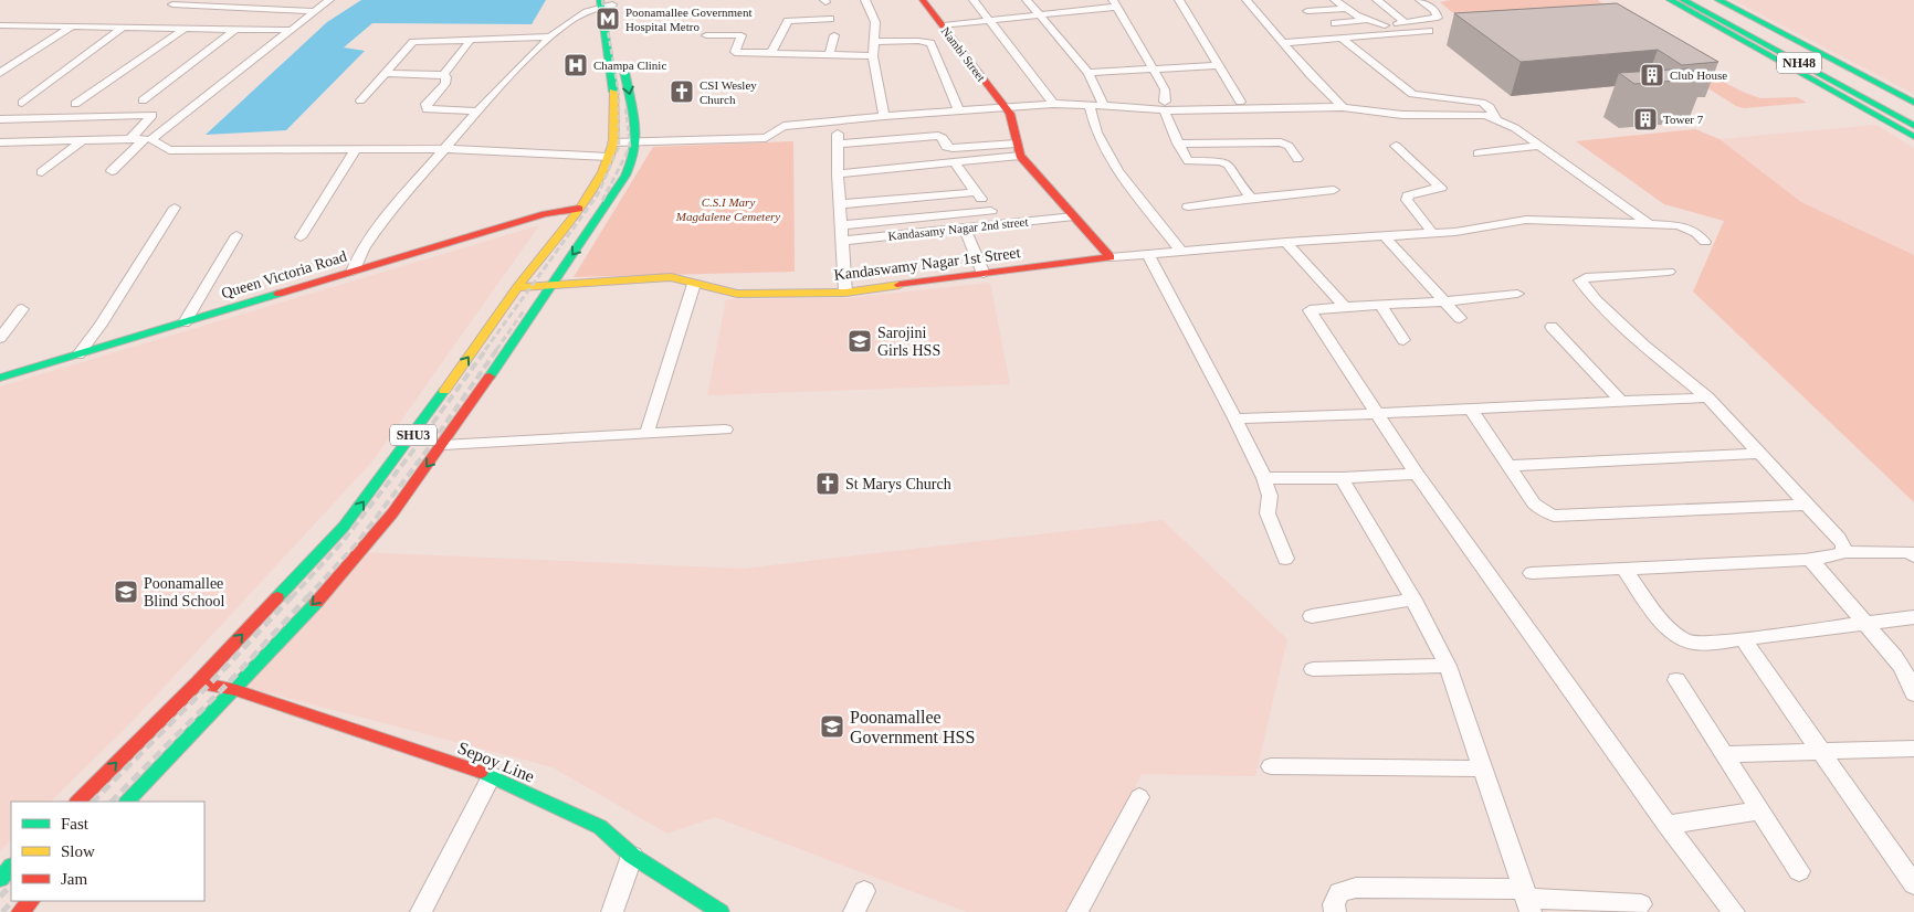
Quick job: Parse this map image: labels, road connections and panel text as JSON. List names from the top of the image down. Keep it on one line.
{"streets":{"main road":["Nambi Street","NH48","Kandaswamy Nagar 1st Street","Queen Victoria Road","SHU3","Sepoy Line"],"street":["Kandasamy Nagar 2nd street"]},"crossings":[["Kandaswamy Nagar 1st Street","SHU3"],["Queen Victoria Road","SHU3"],["SHU3","Sepoy Line"]],"parks":["C.S.I Mary Magdalene Cemetery"],"places":{"metro station":["Poonamallee Government Hospital Metro"],"hospital":["Champa Clinic"],"building":["Club House","Tower 7"],"church":["CSI Wesley Church","St Marys Church"],"school or university":["Sarojini Girls HSS","Poonamallee Blind School","Poonamallee Government HSS"]},"legend":["Fast","Slow","Jam"]}
